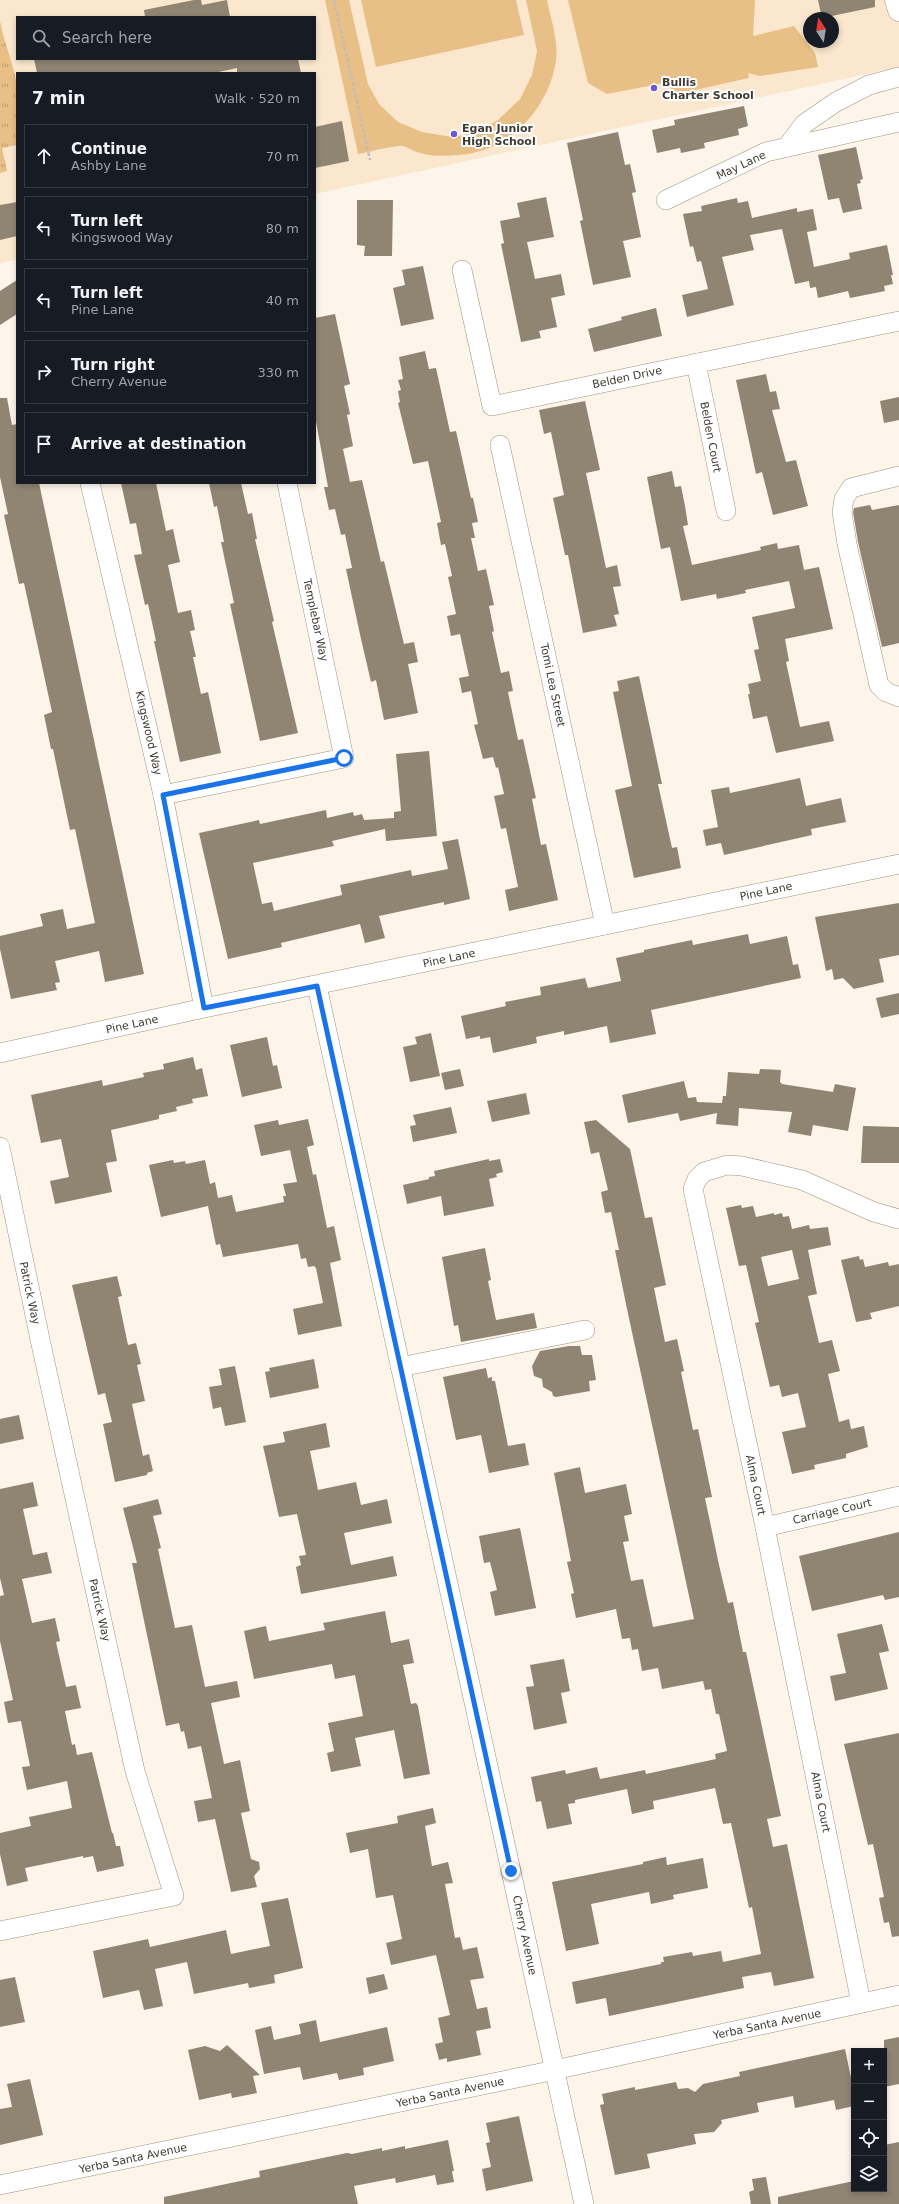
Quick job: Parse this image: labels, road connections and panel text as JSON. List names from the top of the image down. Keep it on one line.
{"streets":{"street":["May Lane","Belden Drive","Belden Court","Templebar Way","Tomi Lea Street","Kingswood Way","Pine Lane","Patrick Way","Alma Court","Carriage Court","Cherry Avenue","Yerba Santa Avenue"]},"crossings":[["Belden Drive","Belden Court"],["Templebar Way","Kingswood Way"],["Tomi Lea Street","Pine Lane"],["Kingswood Way","Pine Lane"],["Pine Lane","Cherry Avenue"],["Alma Court","Carriage Court"],["Alma Court","Yerba Santa Avenue"],["Cherry Avenue","Yerba Santa Avenue"]],"places":["Bullis Charter School","Egan Junior High School"],"north":"top","page":{"search":"Search here","heading":["7 min","Walk · 520 m"],"list":[["Continue","Ashby Lane","70 m"],["Turn left","Kingswood Way","80 m"],["Turn left","Pine Lane","40 m"],["Turn right","Cherry Avenue","330 m"],"Arrive at destination"],"map_buttons":["+","−"]}}
